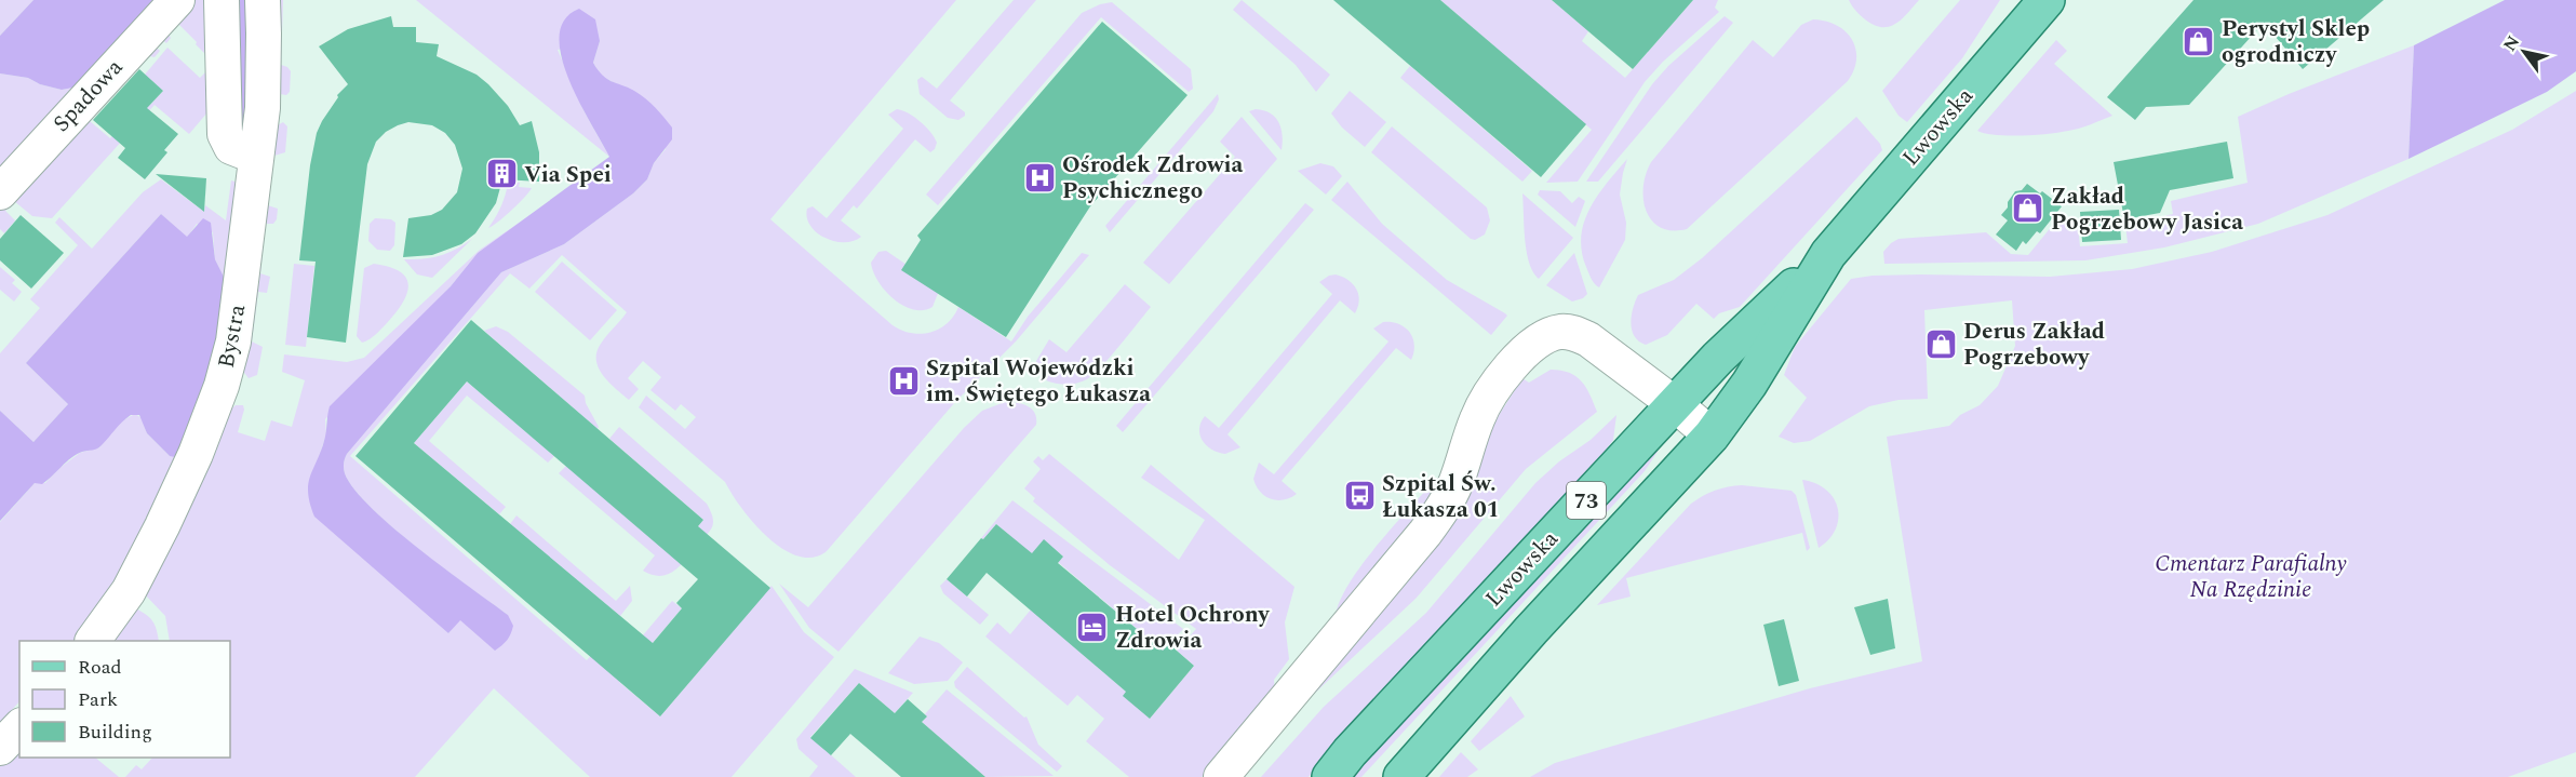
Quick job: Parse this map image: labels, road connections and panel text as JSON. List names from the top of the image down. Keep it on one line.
{"streets":{"main road":["Lwowska","73"],"street":["Spadowa","Bystra"]},"parks":["Cmentarz Parafialny Na Rzędzinie"],"places":{"shop":["Perystyl Sklep ogrodniczy","Zakład Pogrzebowy Jasica","Derus Zakład Pogrzebowy"],"building":["Via Spei"],"hospital":["Ośrodek Zdrowia Psychicznego","Szpital Wojewódzki im. Świętego Łukasza"],"bus stop":["Szpital Św. Łukasza 01"],"hotel":["Hotel Ochrony Zdrowia"]},"legend":["Road","Park","Building"],"north":"top left"}
